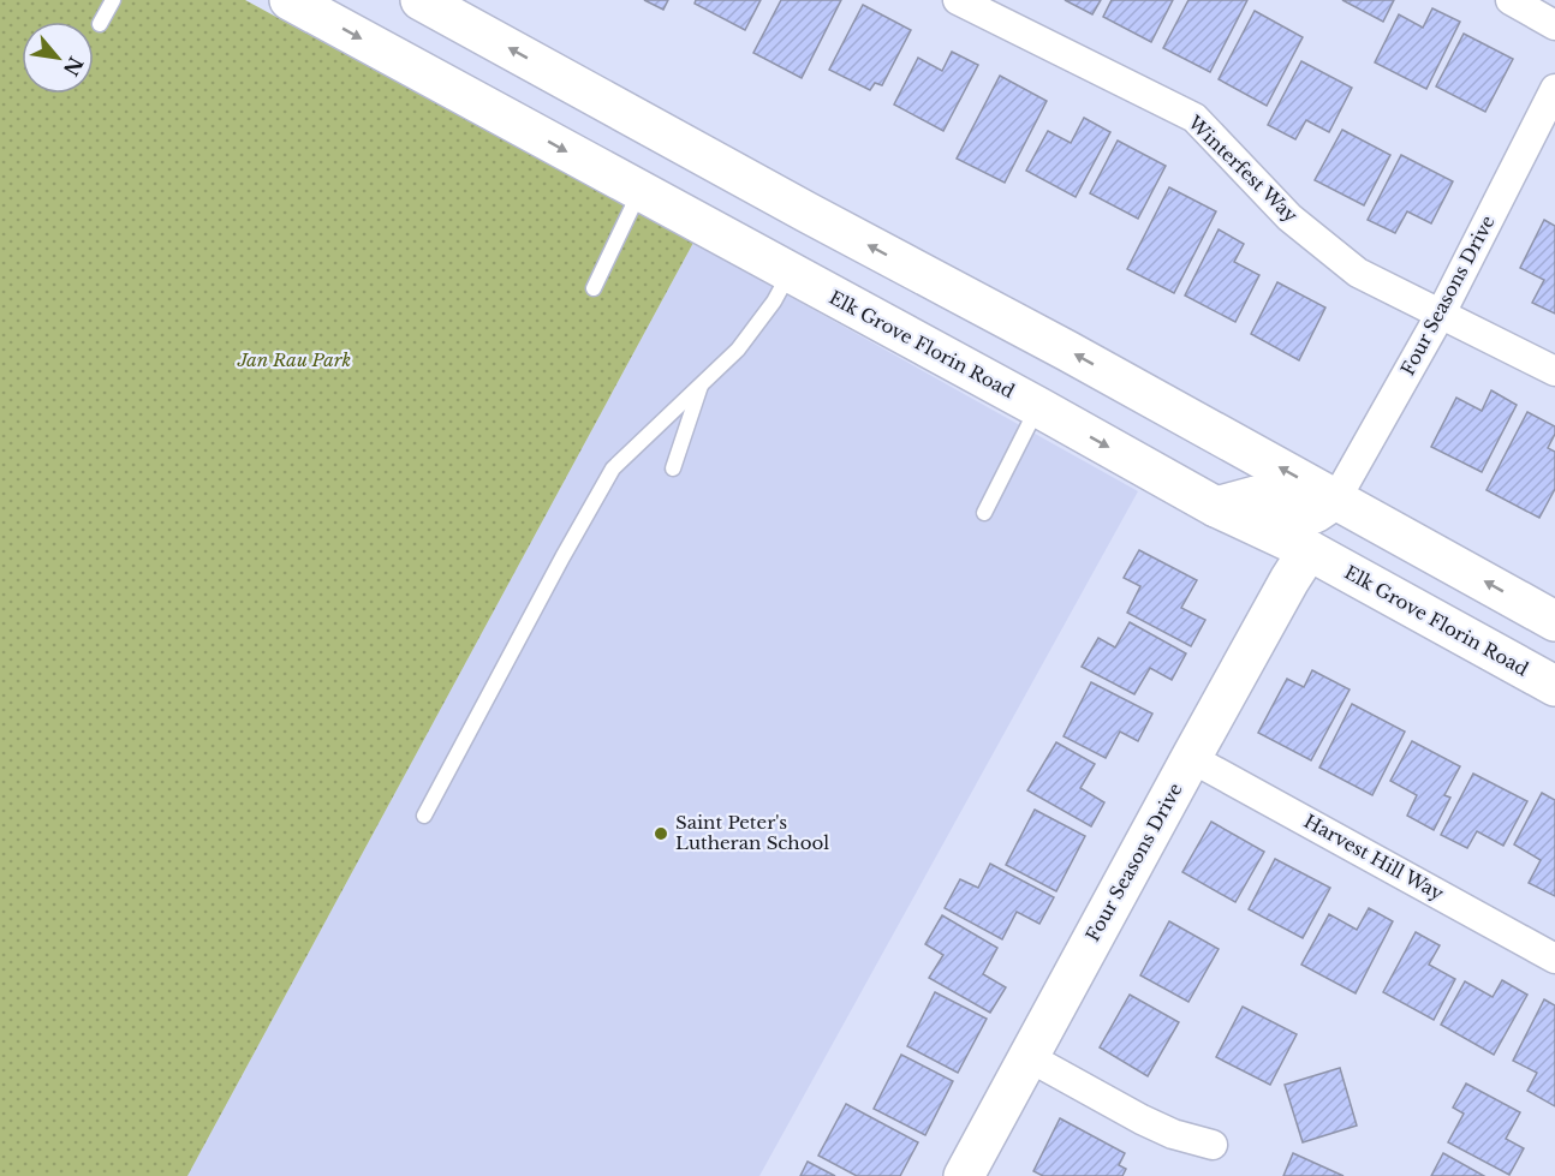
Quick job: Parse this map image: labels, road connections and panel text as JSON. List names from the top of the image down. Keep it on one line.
{"streets":{"main road":["Four Seasons Drive","Elk Grove Florin Road"],"street":["Winterfest Way","Harvest Hill Way"]},"crossings":[["Winterfest Way","Four Seasons Drive"],["Four Seasons Drive","Elk Grove Florin Road"],["Four Seasons Drive","Harvest Hill Way"]],"parks":["Jan Rau Park"],"places":["Saint Peter's Lutheran School"],"north":"bottom right"}
